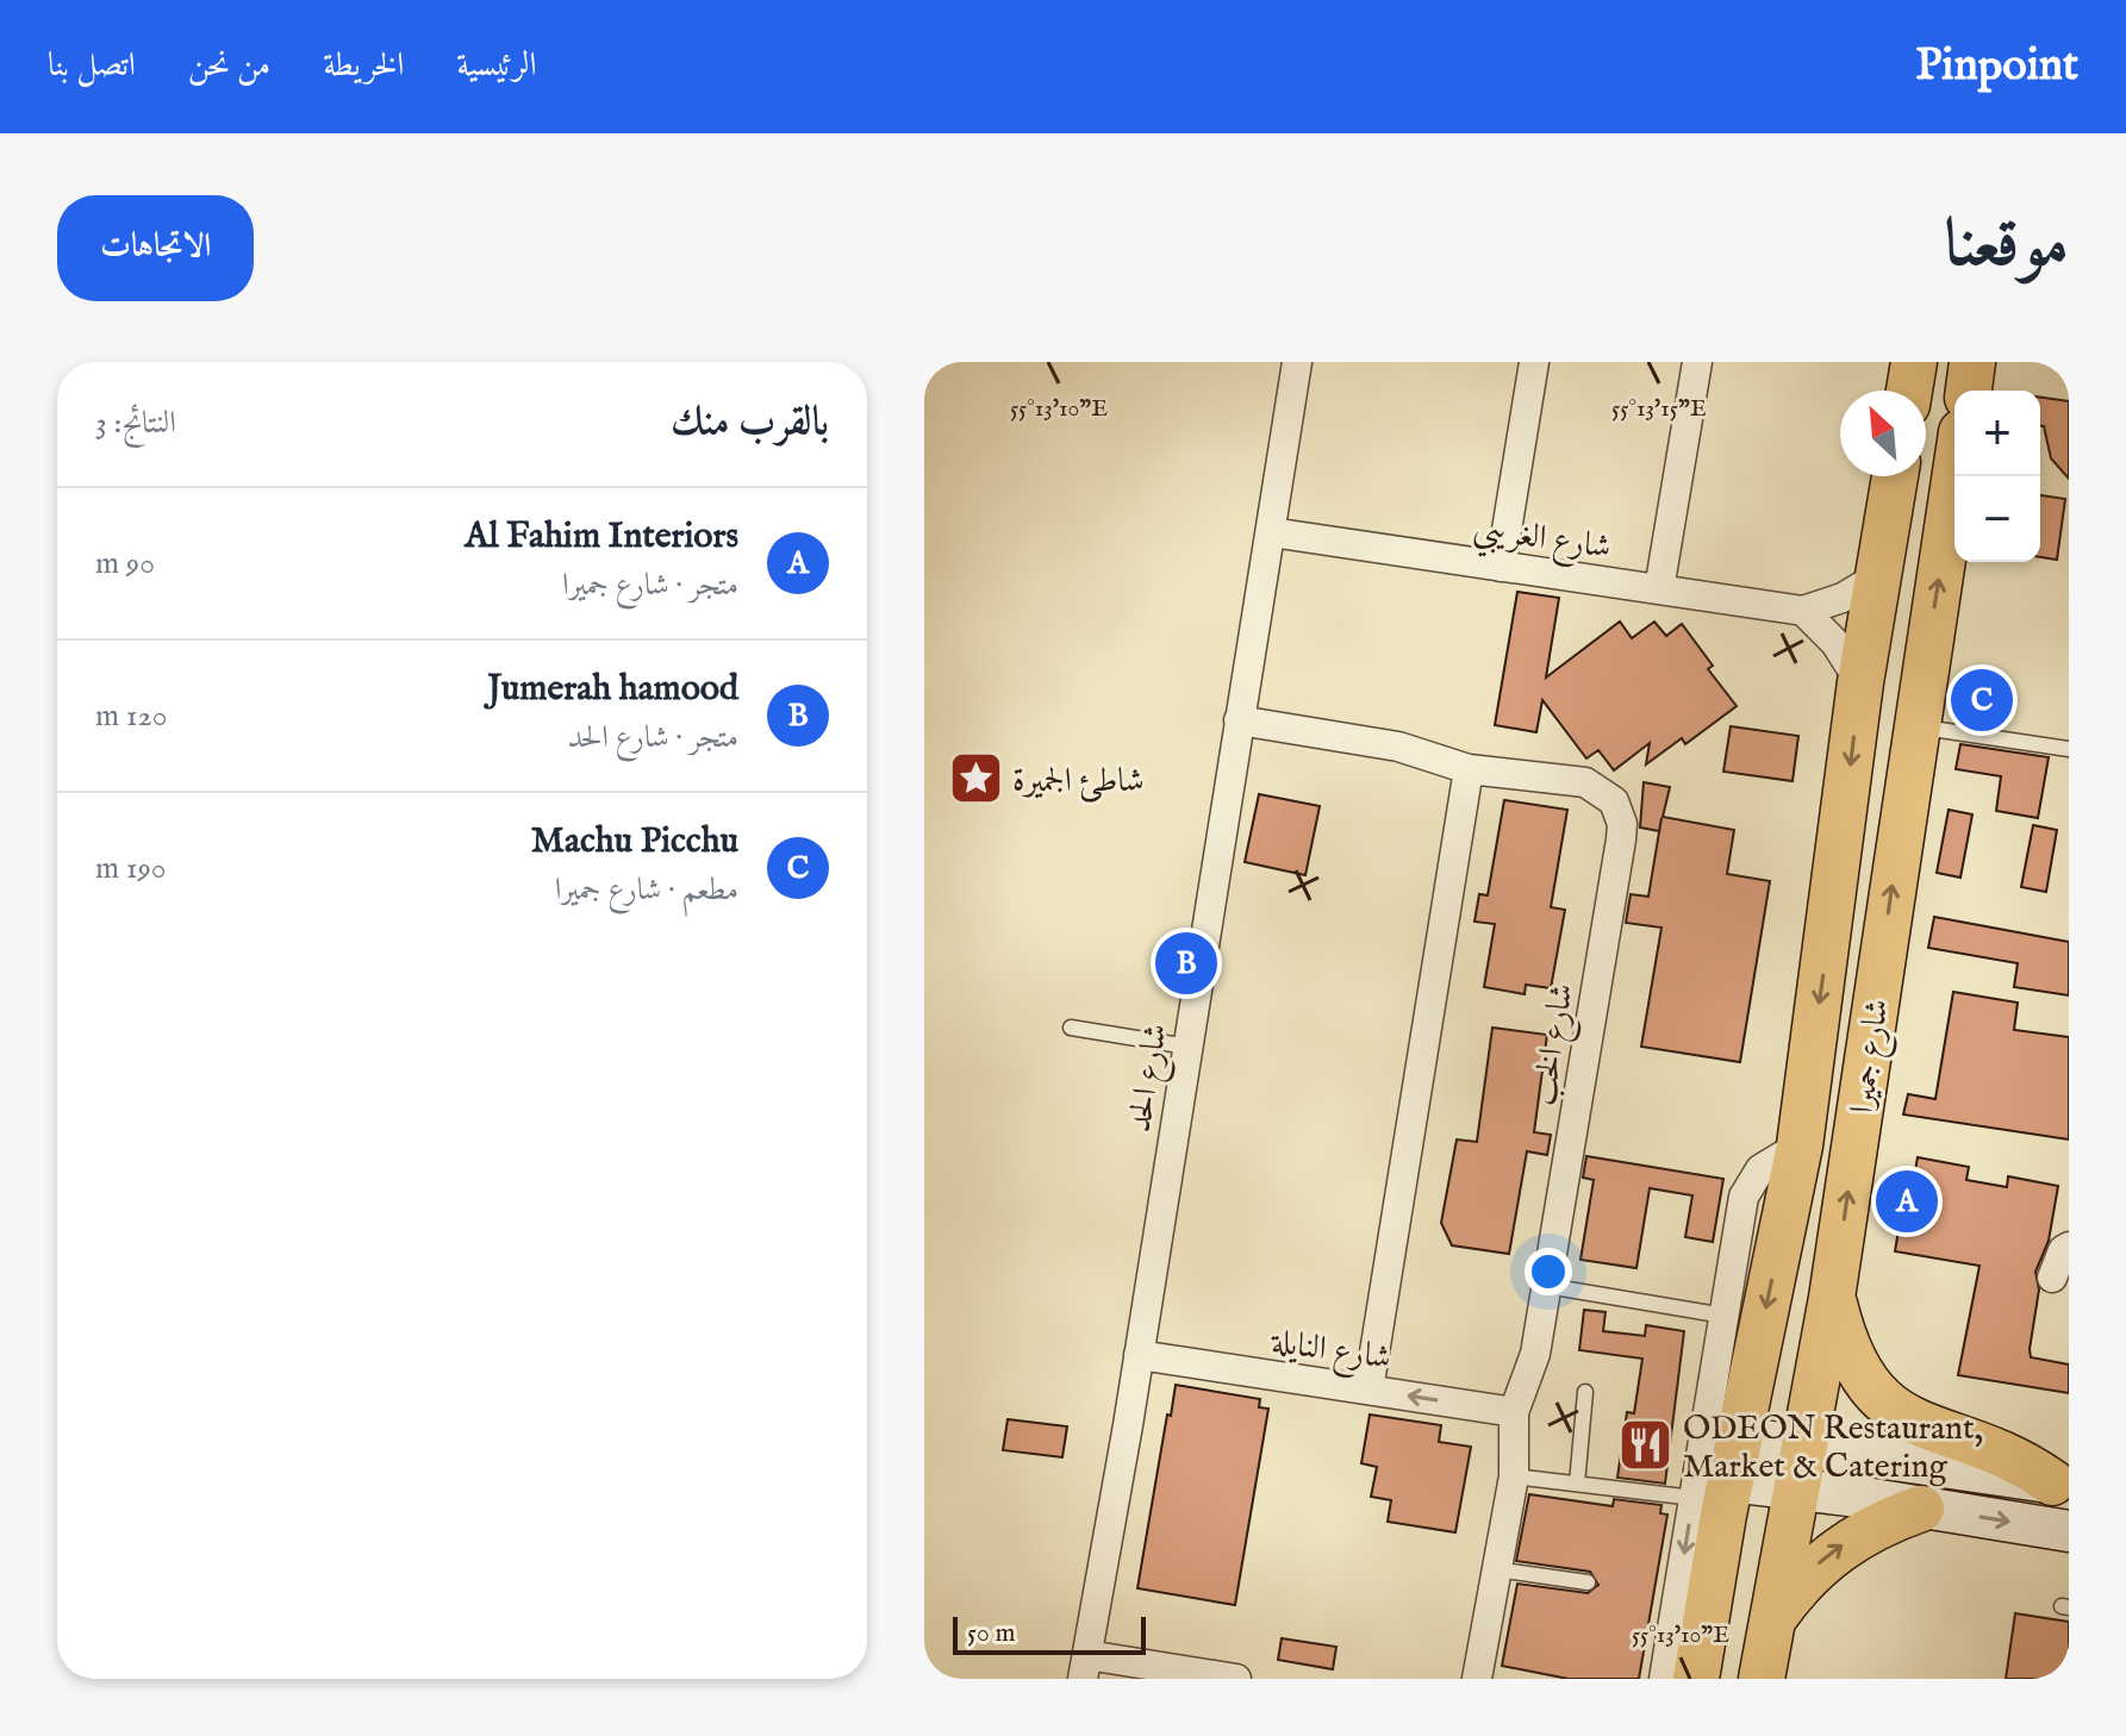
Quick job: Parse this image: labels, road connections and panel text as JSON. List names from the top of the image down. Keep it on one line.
{"streets":{"main road":["شارع جميرا"],"street":["شارع الغريبي","شارع الخب","شارع الحد","شارع النايلة"]},"crossings":[["شارع الغريبي","شارع جميرا"],["شارع الغريبي","شارع الحد"],["شارع الخب","شارع الحد"],["شارع الخب","شارع النايلة"],["شارع الحد","شارع النايلة"]],"one_way":["شارع النايلة"],"places":{"place":["شاطئ الجميرة"],"restaurant":["ODEON Restaurant, Market & Catering"]},"scale_bar":"50 m","north":"top left","page":{"header":"Pinpoint","nav":["الرئيسية","الخريطة","من نحن","اتصل بنا"],"title":"موقعنا","buttons":"الاتجاهات","heading":["بالقرب منك","النتائج: 3"],"map_buttons":["+","−"],"list":[{"mark":"A","name":"Al Fahim Interiors","note":"متجر · شارع جميرا","value":"90 m"},{"mark":"B","name":"Jumerah hamood","note":"متجر · شارع الحد","value":"120 m"},{"mark":"C","name":"Machu Picchu","note":"مطعم · شارع جميرا","value":"190 m"}],"pins":["C","B","A"],"scale":"50 m"},"coordinates":["55°13'10\"E","55°13'15\"E"]}
